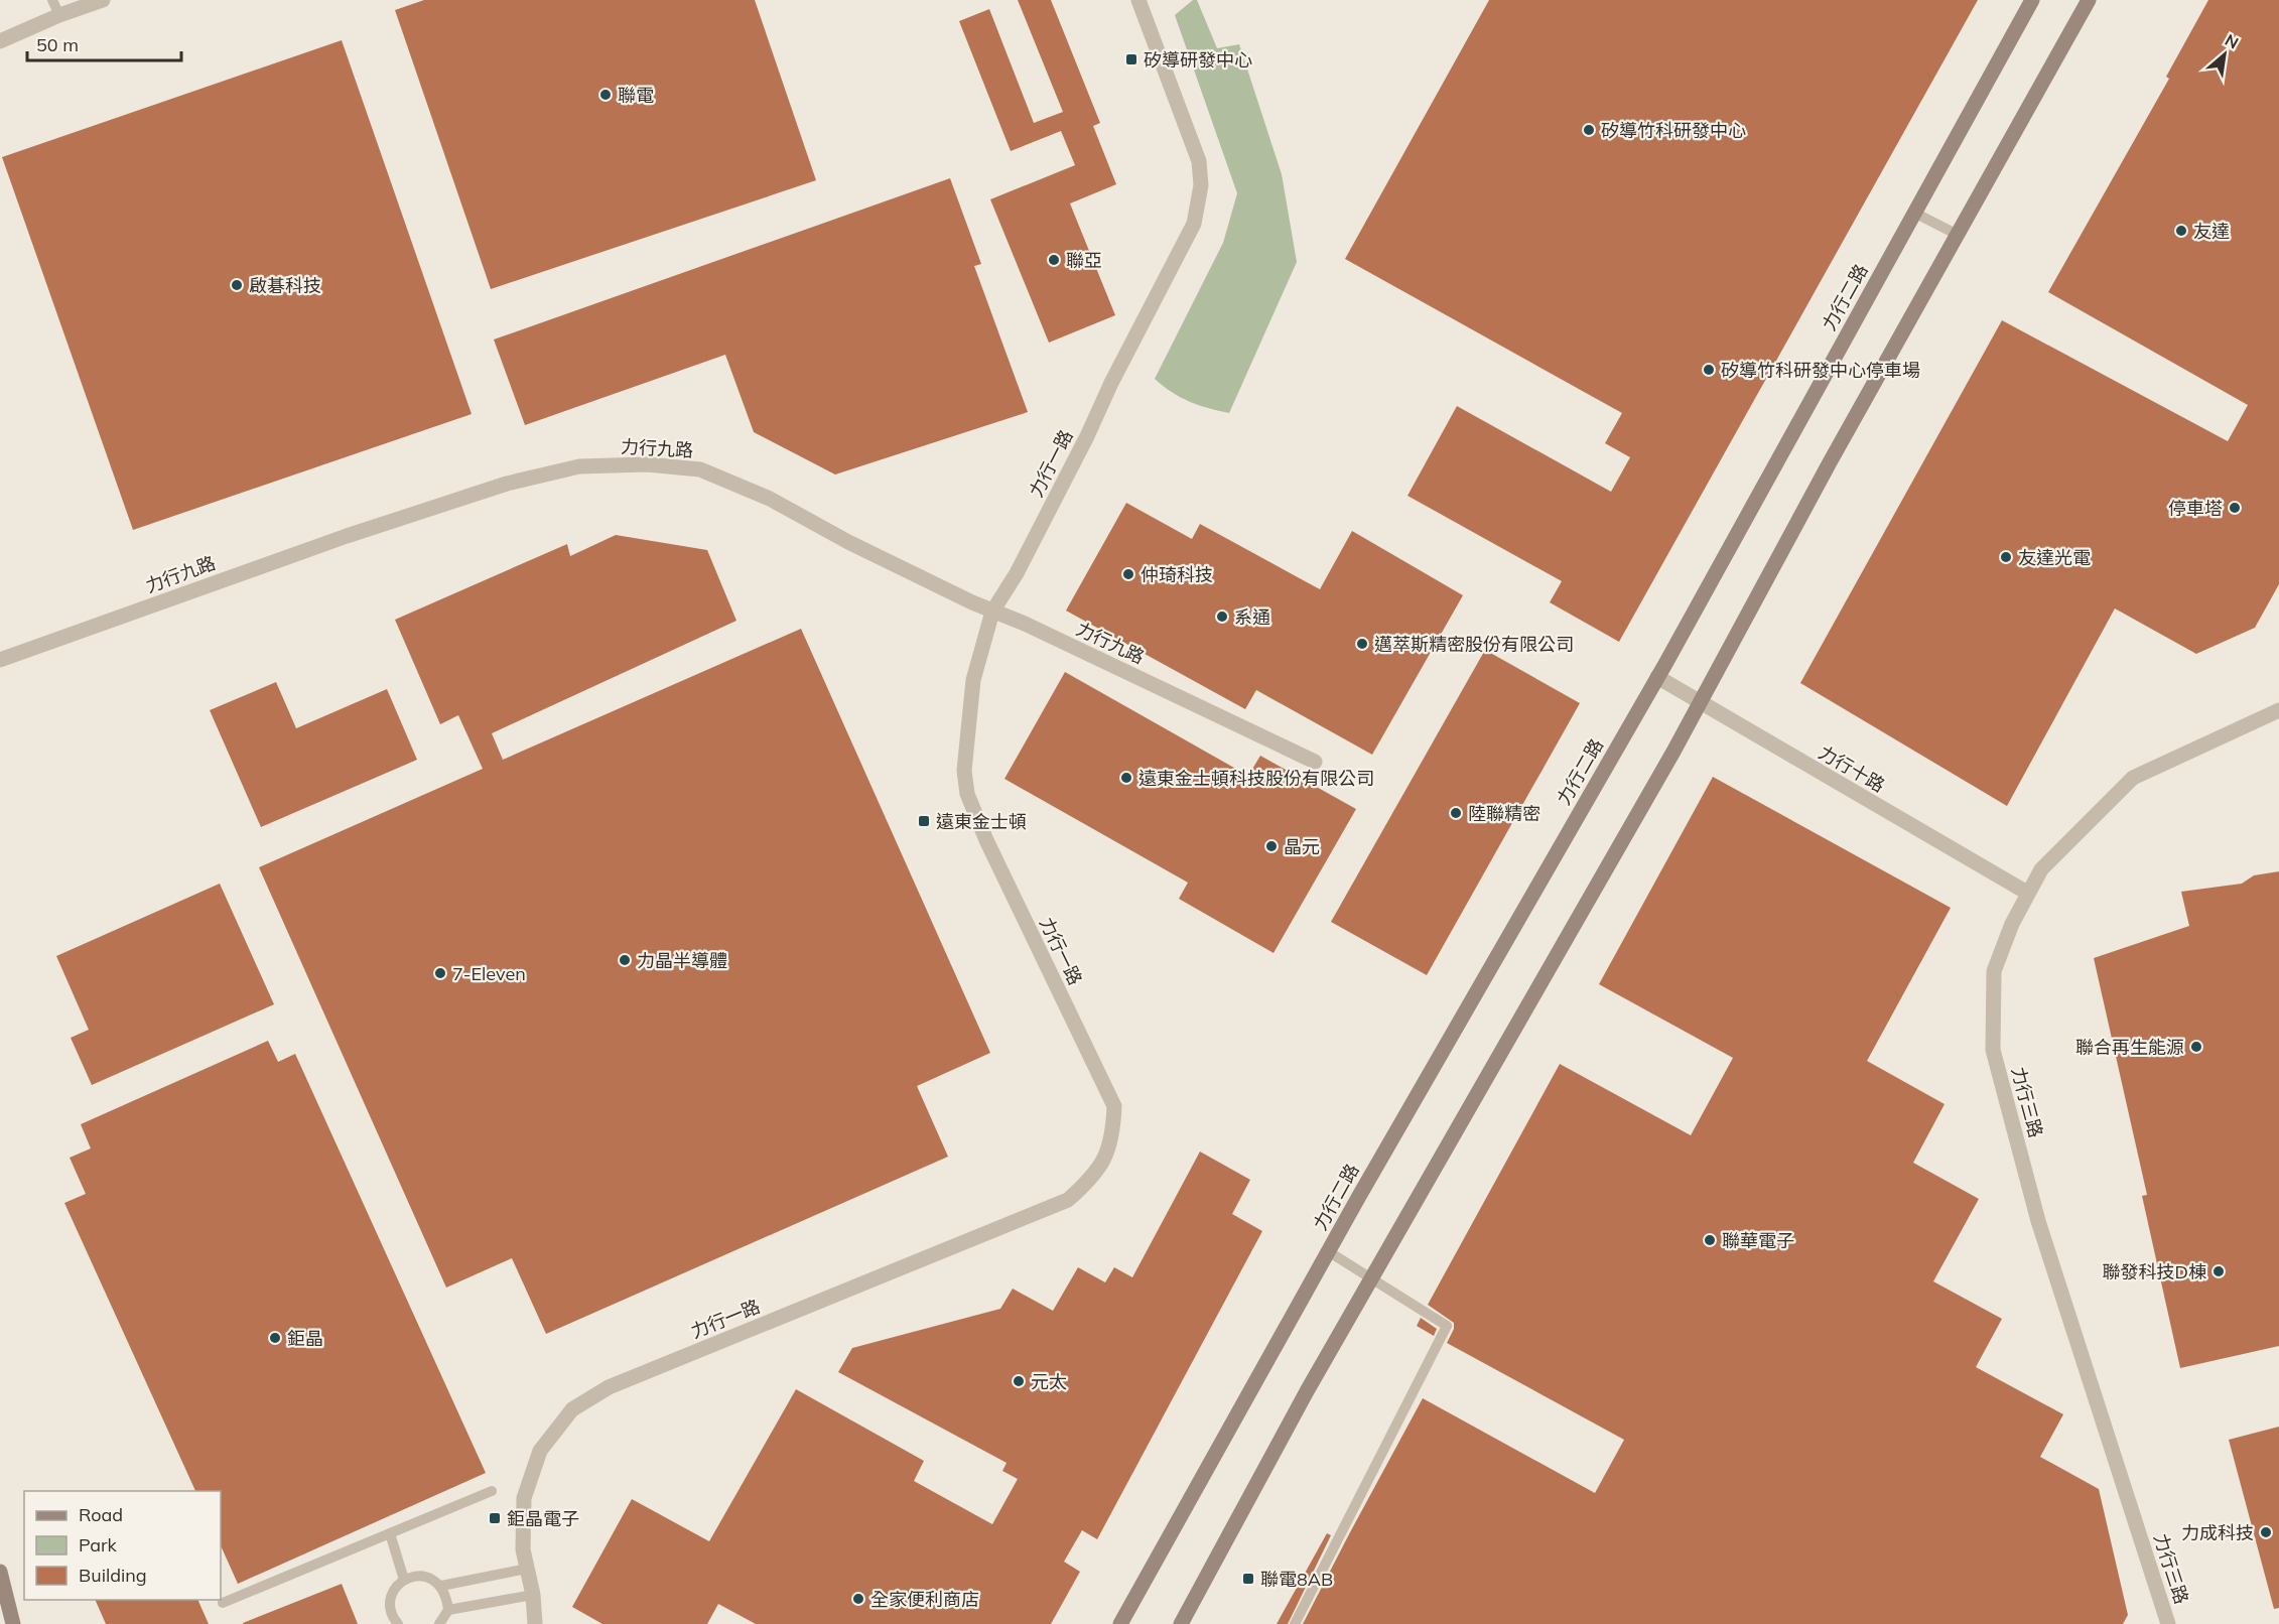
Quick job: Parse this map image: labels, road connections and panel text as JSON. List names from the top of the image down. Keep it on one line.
{"streets":{"street":["力行二路","力行九路","力行一路","力行十路","力行三路"]},"crossings":[["力行二路","力行十路"],["力行九路","力行一路"],["力行十路","力行三路"]],"places":{"transit":["矽導研發中心","遠東金士頓","鉅晶電子","聯電8AB"],"other":["聯電","矽導竹科研發中心","友達","聯亞","啟碁科技","矽導竹科研發中心停車場","停車塔","友達光電","仲琦科技","系通","邁萃斯精密股份有限公司","遠東金士頓科技股份有限公司","陸聯精密","晶元","力晶半導體","7-Eleven","聯合再生能源","聯華電子","聯發科技D棟","鉅晶","元太","力成科技","全家便利商店"]},"legend":["Road","Park","Building"],"scale_bar":"50 m","north":"top right"}
